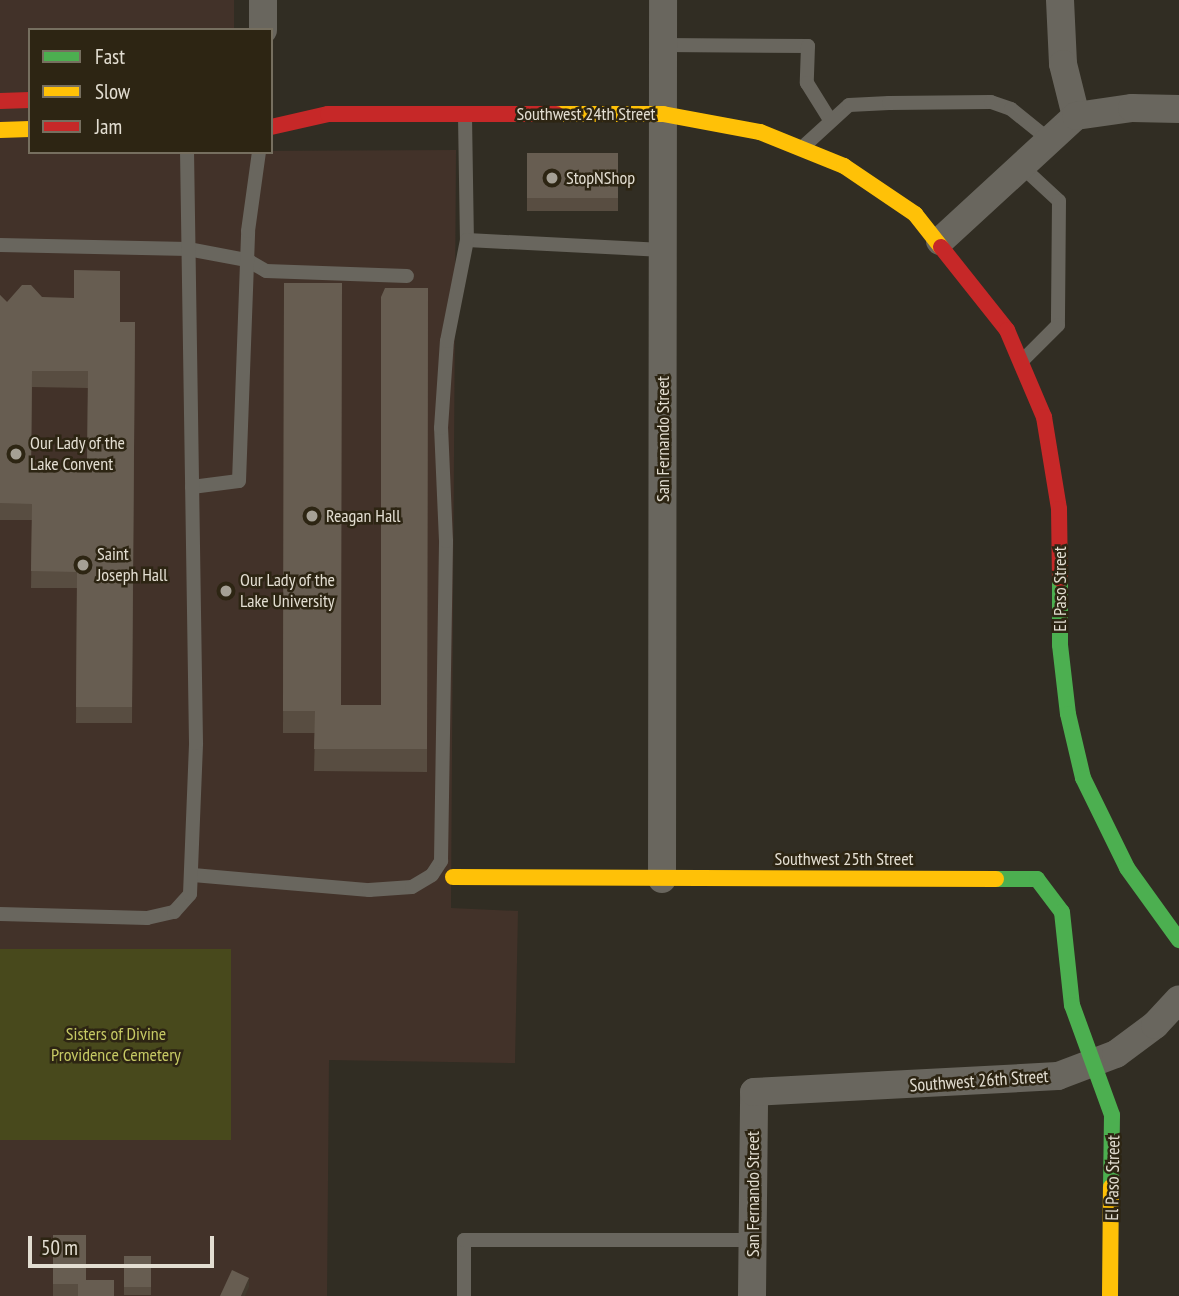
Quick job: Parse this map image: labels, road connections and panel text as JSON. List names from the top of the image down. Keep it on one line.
{"streets":{"main road":["Southwest 24th Street","El Paso Street","Southwest 25th Street"],"street":["San Fernando Street","Southwest 26th Street"]},"crossings":[["Southwest 24th Street","San Fernando Street"],["Southwest 24th Street","El Paso Street"],["San Fernando Street","Southwest 25th Street"],["San Fernando Street","Southwest 26th Street"],["El Paso Street","Southwest 25th Street"],["El Paso Street","Southwest 26th Street"],["Southwest 25th Street","Southwest 26th Street"]],"parks":["Sisters of Divine Providence Cemetery"],"places":["StopNShop","Our Lady of the Lake Convent","Reagan Hall","Saint Joseph Hall","Our Lady of the Lake University"],"legend":["Fast","Slow","Jam"],"scale_bar":"50 m"}
